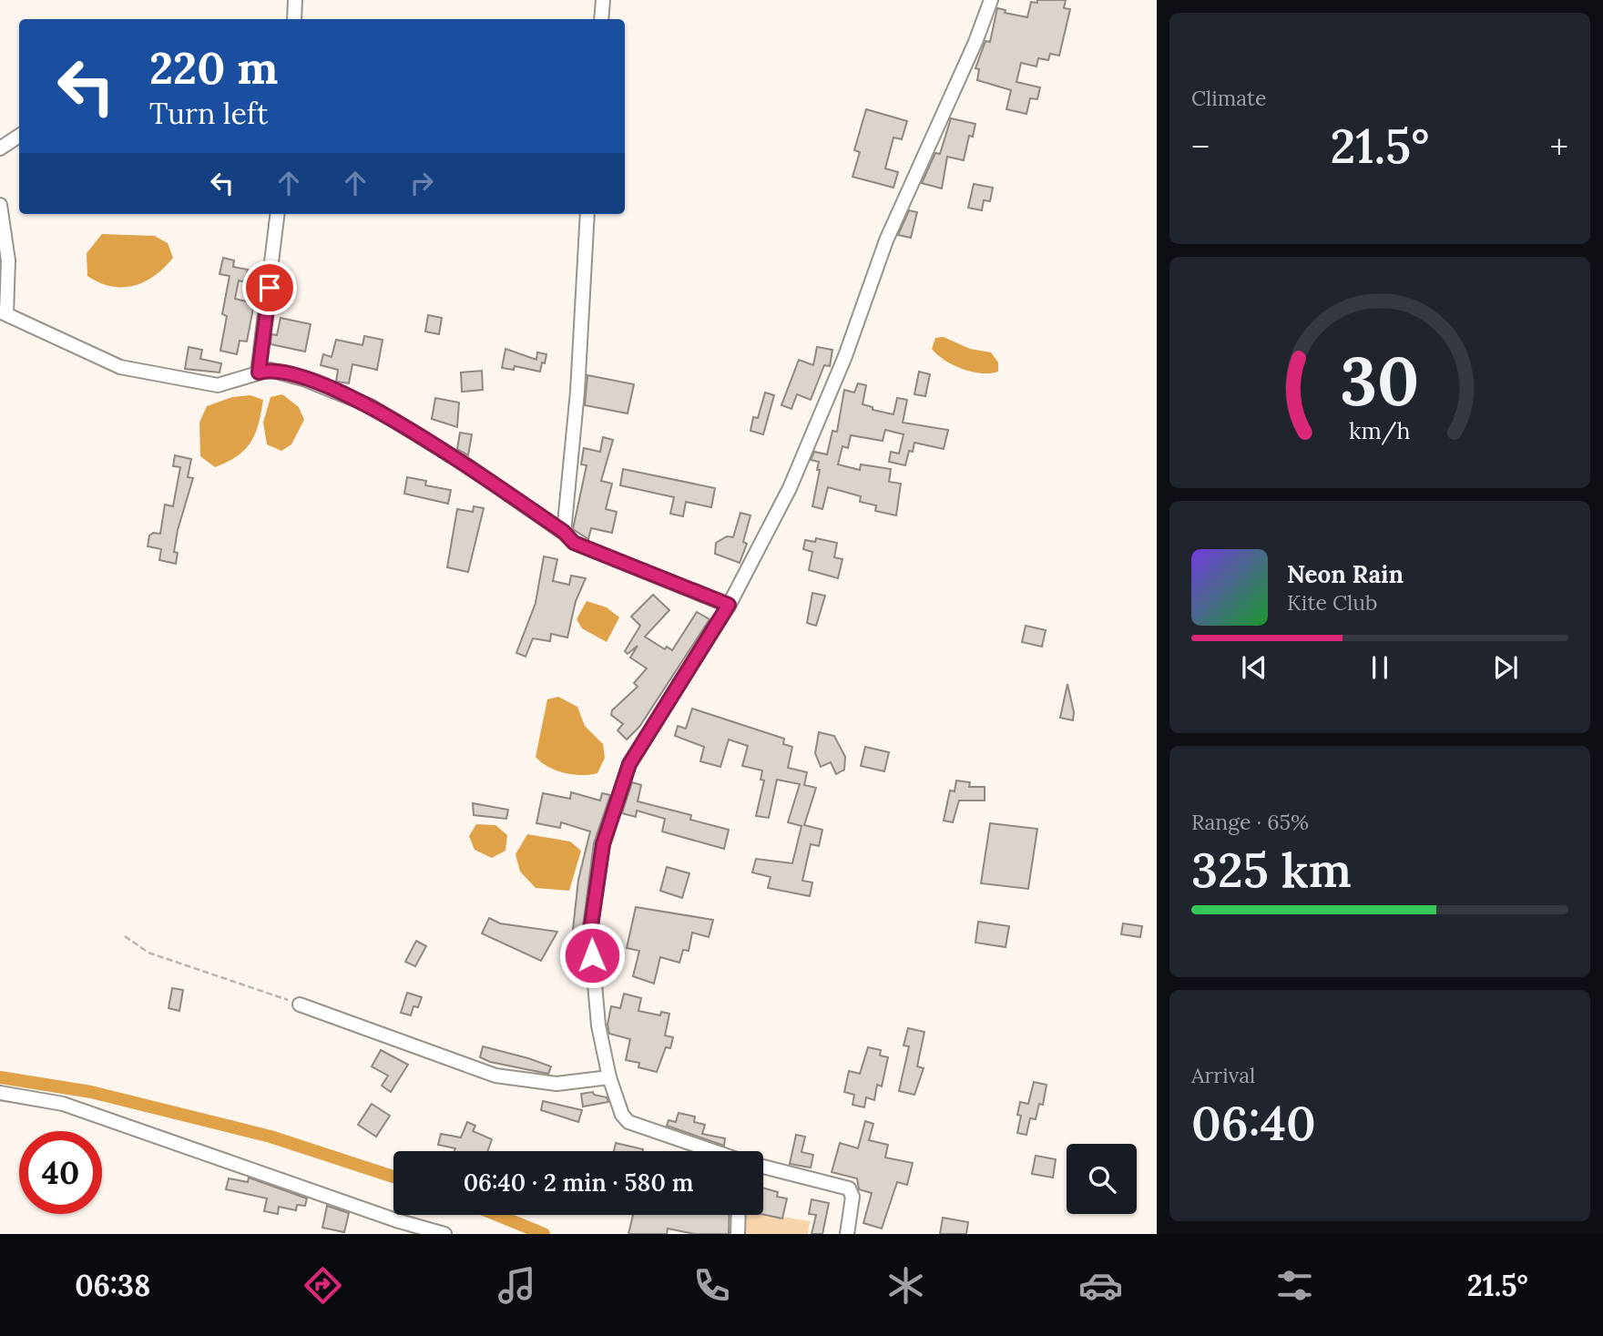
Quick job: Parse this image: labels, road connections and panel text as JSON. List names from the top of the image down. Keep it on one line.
{"page":{"tile":["Climate",["Range · 65%","325 km"],["Arrival","06:40"]],"turn":["220 m","Turn left"],"heat":["−","21.5°","+"],"song":["Neon Rain","Kite Club"],"limit":"40","trip":"06:40 · 2 min · 580 m","tabs":["06:38","21.5°"],"gauge":["30","km/h"]}}
